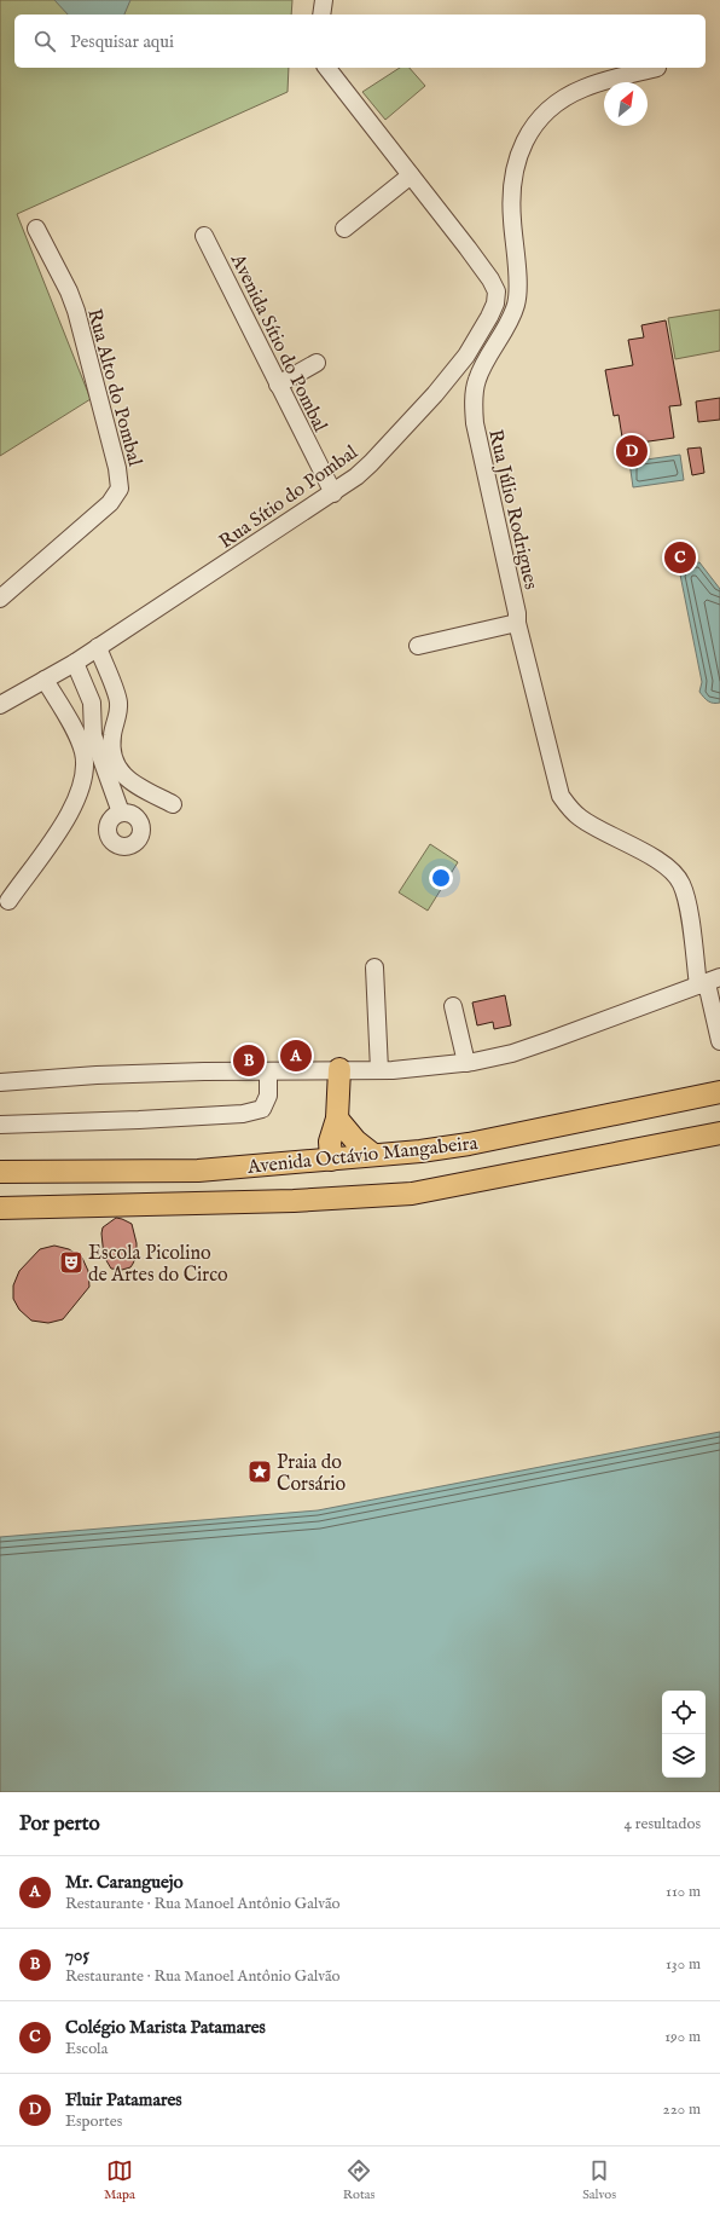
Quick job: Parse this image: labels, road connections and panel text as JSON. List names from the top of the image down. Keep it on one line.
{"streets":{"main road":["Avenida Octávio Mangabeira"],"street":["Avenida Sítio do Pombal","Rua Alto do Pombal","Rua Sítio do Pombal","Rua Júlio Rodrigues"]},"crossings":[["Avenida Sítio do Pombal","Rua Sítio do Pombal"]],"places":{"theatre":["Escola Picolino de Artes do Circo"],"place":["Praia do Corsário"]},"north":"top right","page":{"search":"Pesquisar aqui","pins":["D","C","A","B"],"heading":["Por perto","4 resultados"],"list":[{"mark":"A","name":"Mr. Caranguejo","note":"Restaurante · Rua Manoel Antônio Galvão","value":"110 m"},{"mark":"B","name":"705","note":"Restaurante · Rua Manoel Antônio Galvão","value":"130 m"},{"mark":"C","name":"Colégio Marista Patamares","note":"Escola","value":"190 m"},{"mark":"D","name":"Fluir Patamares","note":"Esportes","value":"220 m"}],"nav":["Mapa","Rotas","Salvos"]}}
